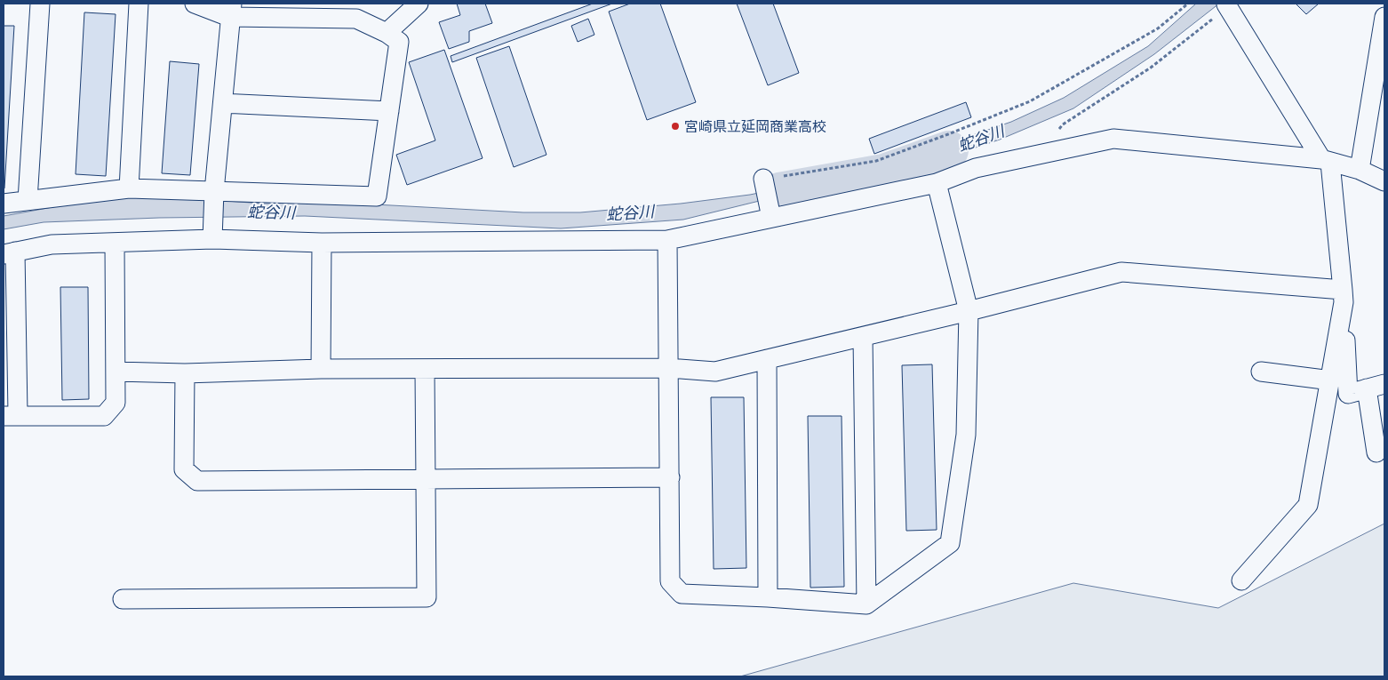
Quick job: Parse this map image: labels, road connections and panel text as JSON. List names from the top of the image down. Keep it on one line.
{"water":["蛇谷川"],"places":["宮崎県立延岡商業高校"]}
